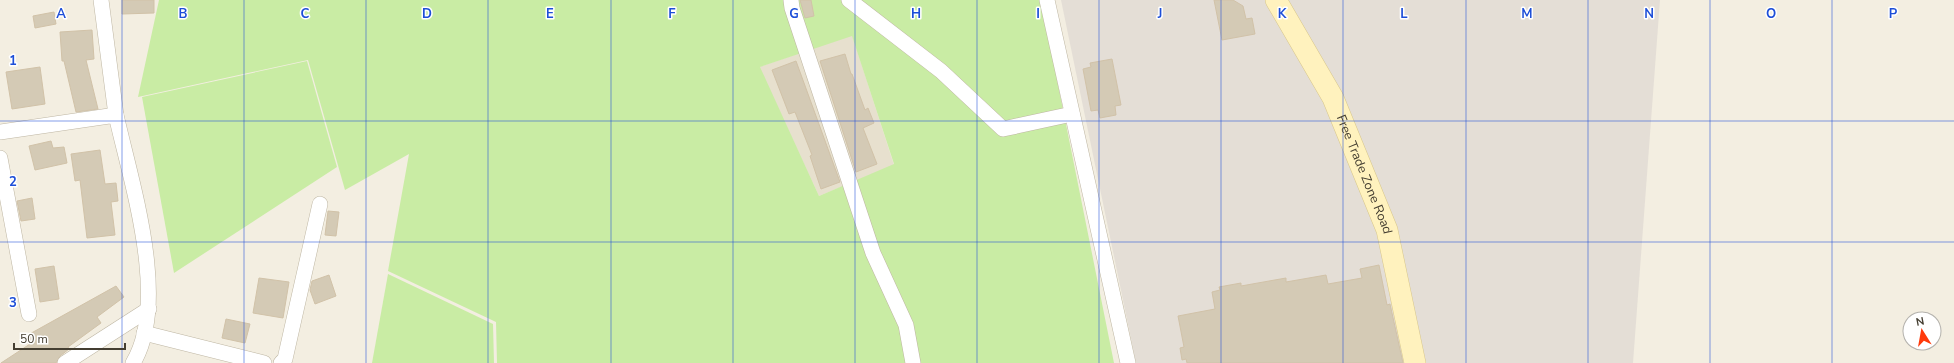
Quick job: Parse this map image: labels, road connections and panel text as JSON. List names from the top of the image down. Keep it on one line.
{"streets":{"street":["Free Trade Zone Road"]},"scale_bar":"50 m","north":"top","grid":{"columns":["A","B","C","D","E","F","G","H","I","J","K","L","M","N","O","P"],"rows":["1","2","3"]}}
